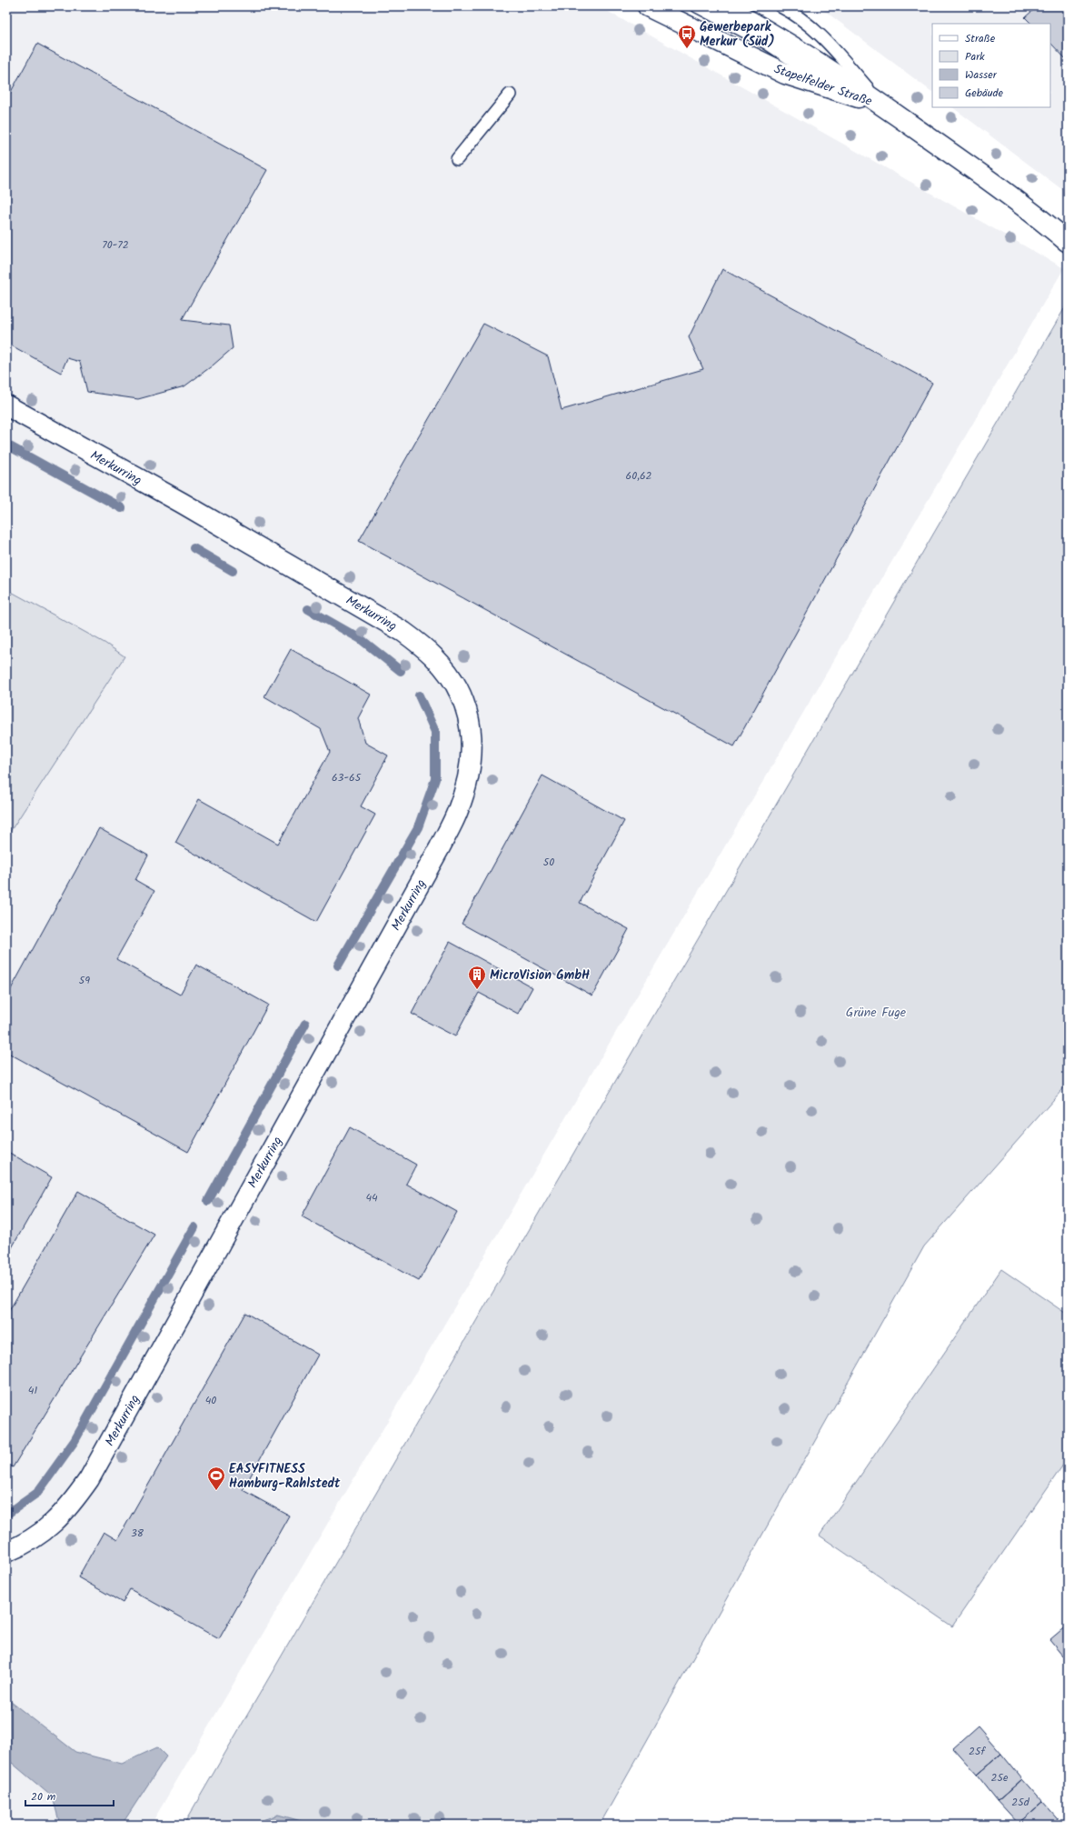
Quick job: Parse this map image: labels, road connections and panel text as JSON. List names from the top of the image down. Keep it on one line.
{"streets":{"street":["Stapelfelder Straße","Merkurring"]},"parks":["Grüne Fuge"],"places":{"bus stop":["Gewerbepark Merkur (Süd)"],"building":["MicroVision GmbH"],"sports":["EASYFITNESS Hamburg-Rahlstedt"]},"house_numbers":["70-72","60,62","63-65","50","59","44","41","40","38","25f","25e","25d"],"legend":["Straße","Park","Wasser","Gebäude"],"scale_bar":"20 m"}
